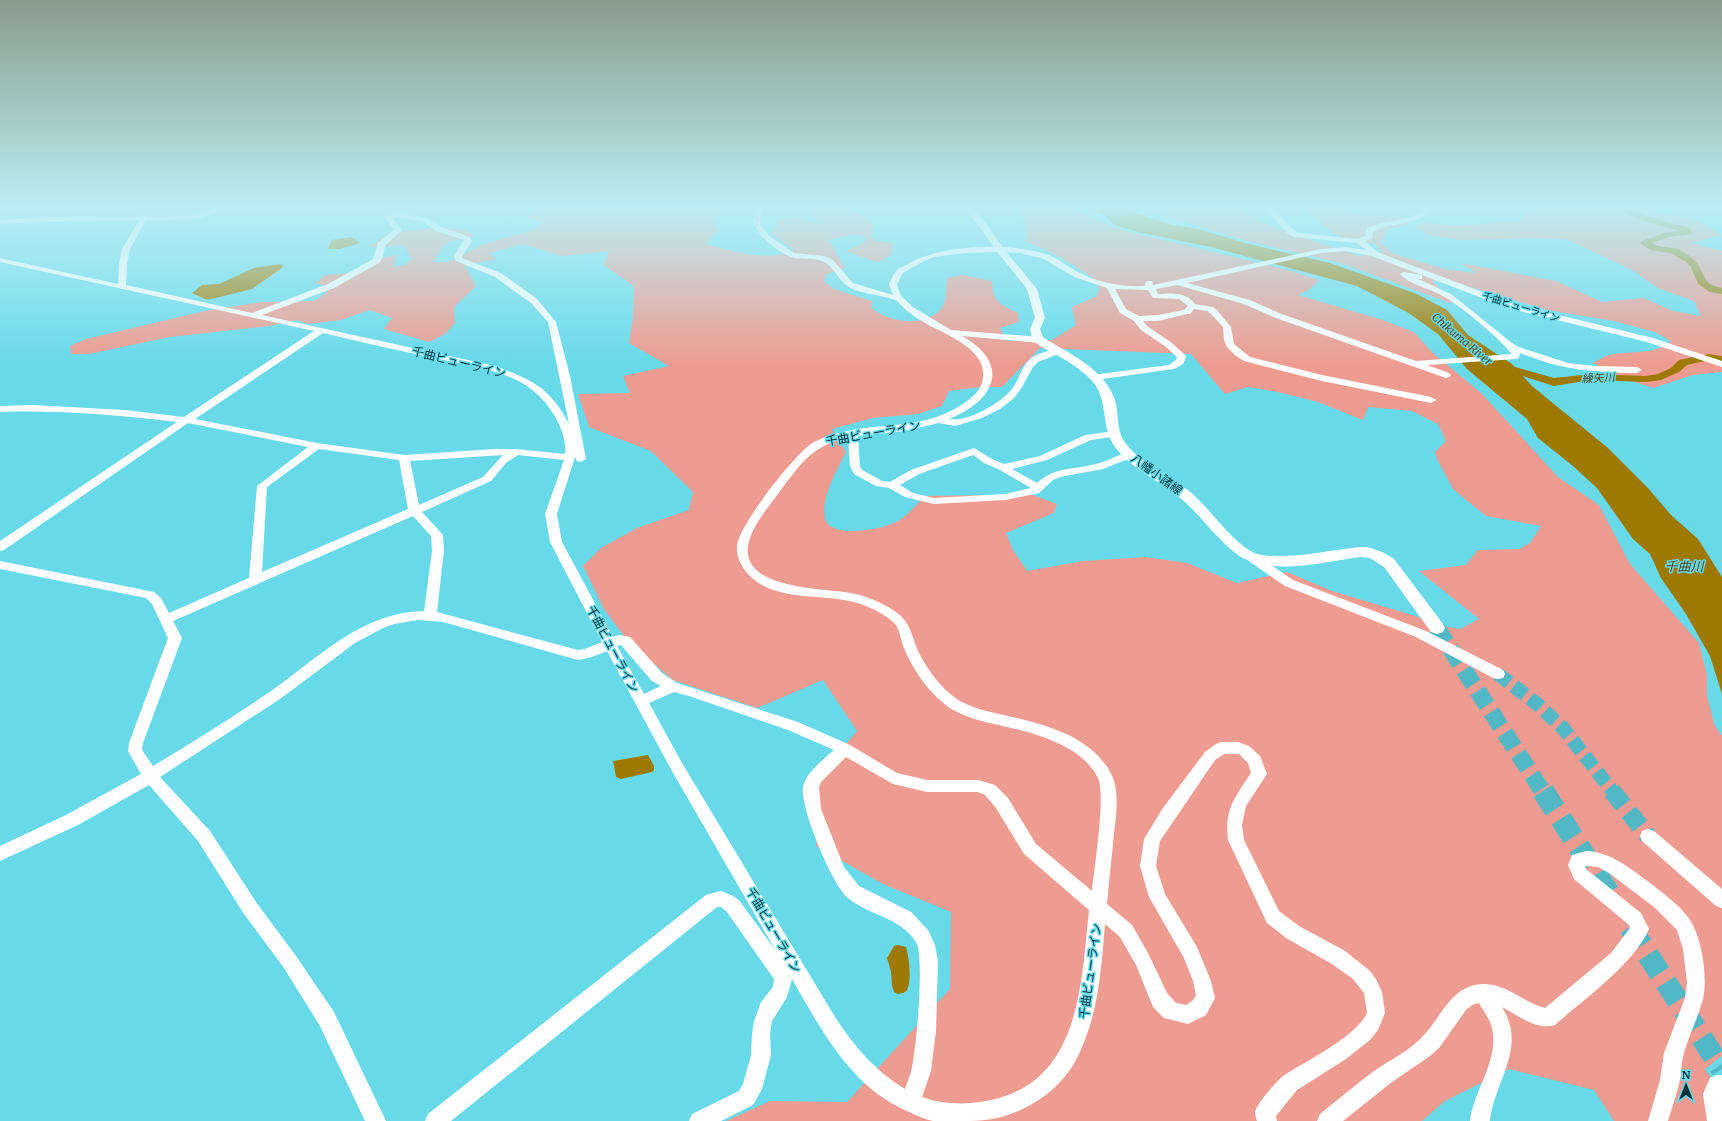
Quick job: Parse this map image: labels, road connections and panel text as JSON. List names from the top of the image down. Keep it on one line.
{"streets":{"main road":["八幡小諸線"],"street":["千曲ビューライン"]},"water":["Chikuma River","繰矢川","千曲川"],"north":"top"}
